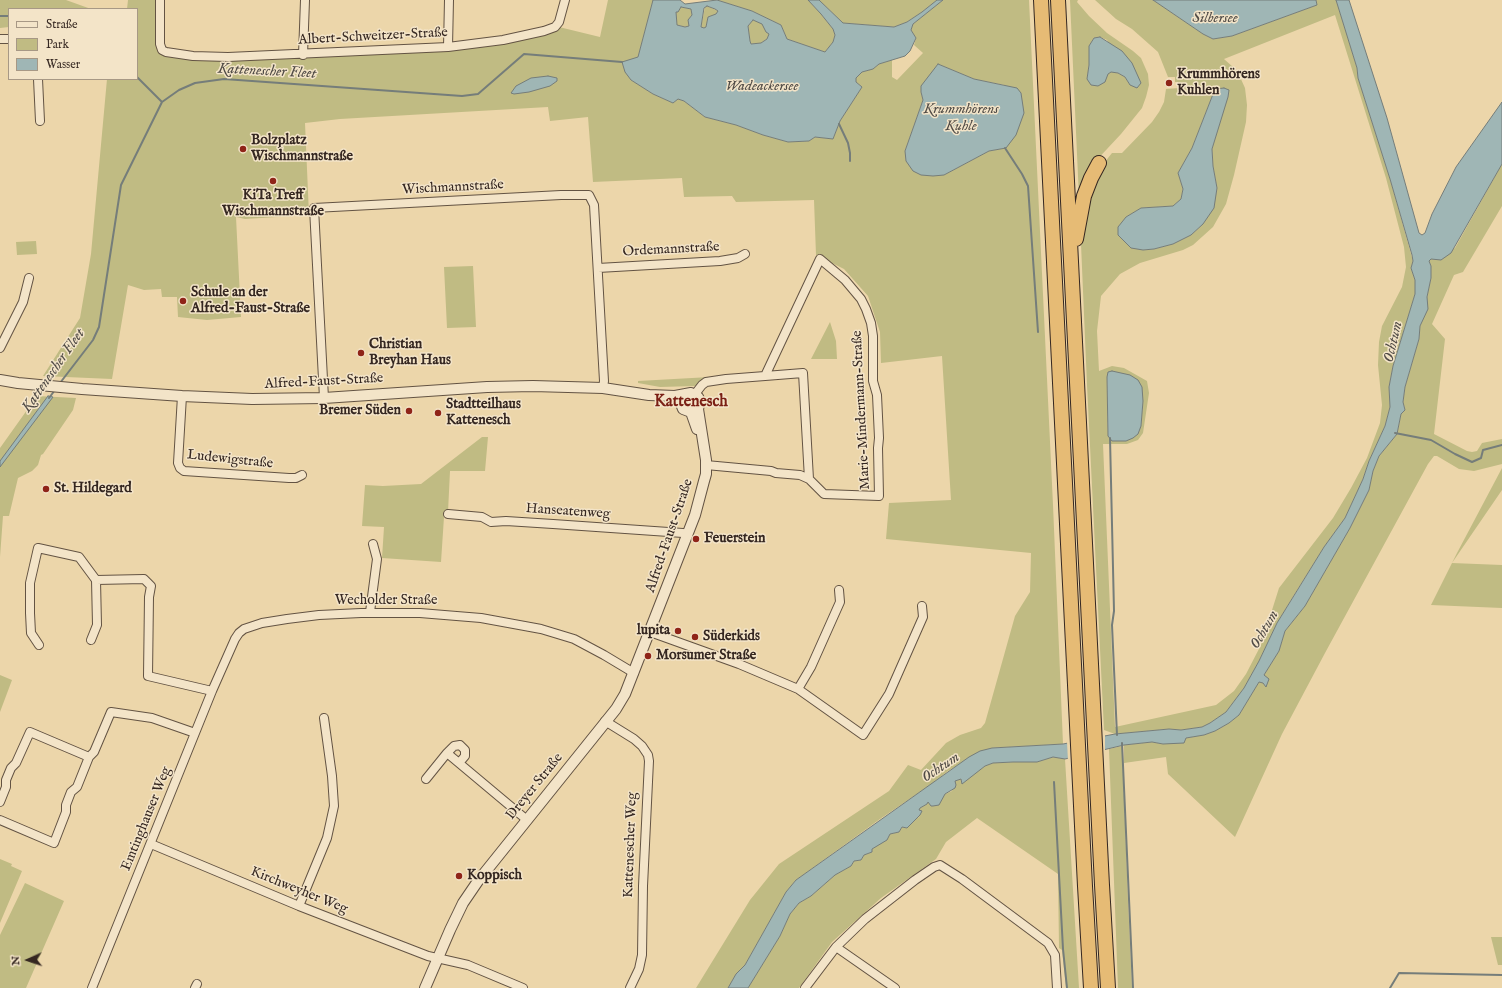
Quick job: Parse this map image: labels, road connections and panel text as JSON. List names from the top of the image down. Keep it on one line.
{"streets":{"street":["Albert-Schweitzer-Straße","Wischmannstraße","Ordemannstraße","Alfred-Faust-Straße","Marie-Mindermann-Straße","Ludewigstraße","Hanseatenweg","Wecholder Straße","Dreyer Straße","Emtinghauser Weg","Kattenescher Weg","Kirchweyher Weg"]},"crossings":[["Wischmannstraße","Ordemannstraße"],["Wischmannstraße","Alfred-Faust-Straße"],["Alfred-Faust-Straße","Ludewigstraße"],["Alfred-Faust-Straße","Hanseatenweg"],["Alfred-Faust-Straße","Dreyer Straße"],["Wecholder Straße","Dreyer Straße"],["Wecholder Straße","Emtinghauser Weg"],["Dreyer Straße","Kattenescher Weg"],["Dreyer Straße","Kirchweyher Weg"],["Emtinghauser Weg","Kirchweyher Weg"]],"districts":["Kattenesch"],"water":["Silbersee","Kattenescher Fleet","Wadeackersee","Krummhörens Kuhle","Ochtum"],"places":["Krummhörens Kuhlen","Bolzplatz Wischmannstraße","KiTa Treff Wischmannstraße","Schule an der Alfred-Faust-Straße","Christian Breyhan Haus","Bremer Süden","Stadtteilhaus Kattenesch","St. Hildegard","Feuerstein","lupita","Süderkids","Morsumer Straße","Koppisch"],"legend":["Straße","Park","Wasser"],"north":"left"}
